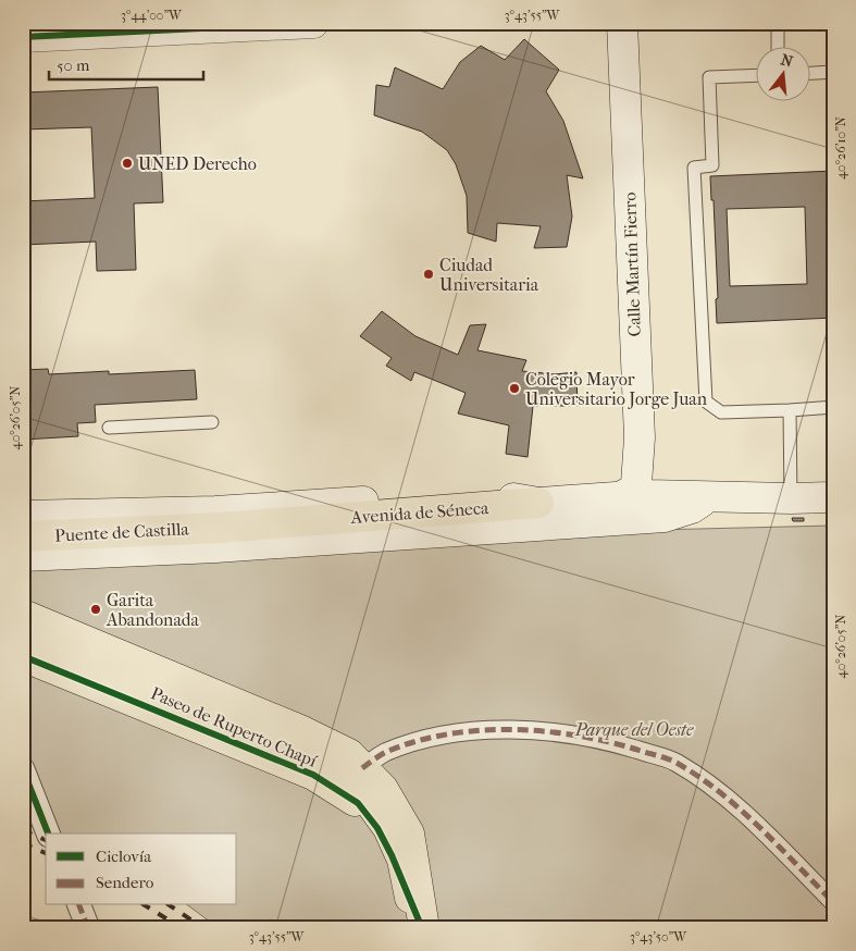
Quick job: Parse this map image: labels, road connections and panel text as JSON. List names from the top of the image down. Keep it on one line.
{"streets":{"main road":["Calle Martín Fierro","Avenida de Séneca","Puente de Castilla","Paseo de Ruperto Chapí"]},"crossings":[["Calle Martín Fierro","Avenida de Séneca"],["Avenida de Séneca","Puente de Castilla"]],"parks":["Parque del Oeste"],"places":["UNED Derecho","Ciudad Universitaria","Colegio Mayor Universitario Jorge Juan","Garita Abandonada"],"legend":["Ciclovía","Sendero"],"scale_bar":"50 m","north":"top","coordinates":["3°44'00\"W","3°43'55\"W","40°26'10\"N","40°26'05\"N","3°43'50\"W"]}
